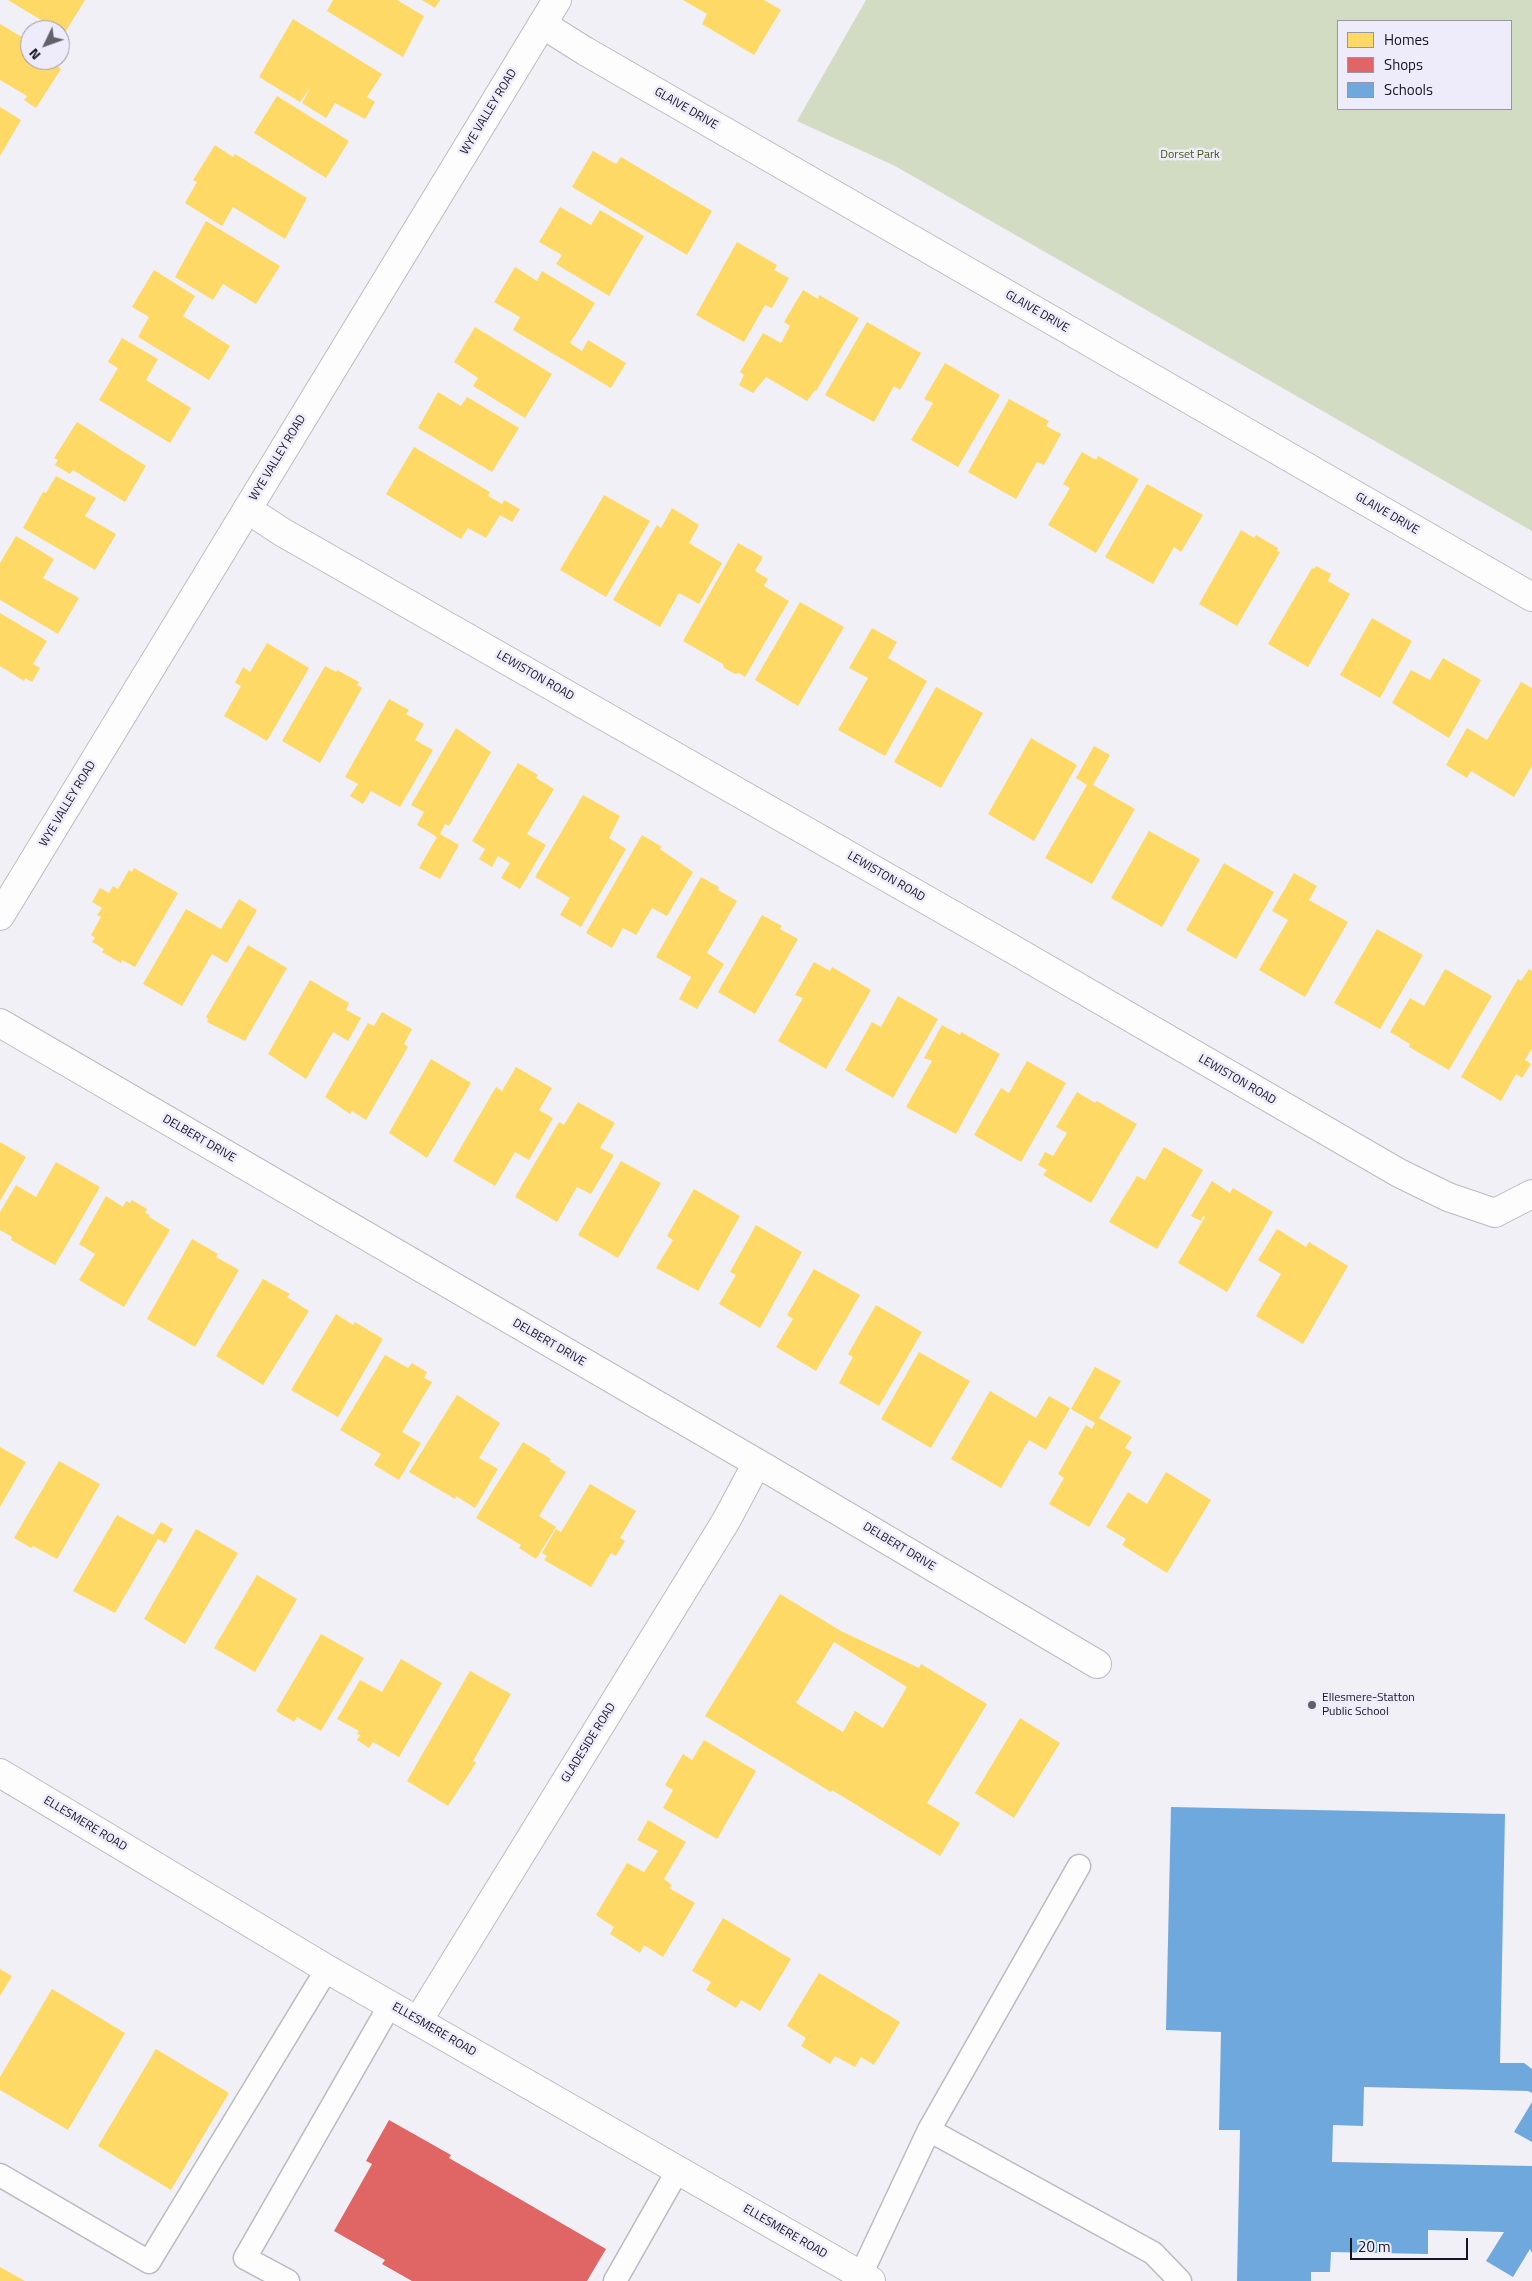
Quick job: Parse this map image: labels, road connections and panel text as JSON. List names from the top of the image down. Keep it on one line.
{"streets":{"street":["GLAIVE DRIVE","WYE VALLEY ROAD","LEWISTON ROAD","DELBERT DRIVE","GLADESIDE ROAD","ELLESMERE ROAD"]},"crossings":[["GLAIVE DRIVE","WYE VALLEY ROAD"],["WYE VALLEY ROAD","LEWISTON ROAD"],["DELBERT DRIVE","GLADESIDE ROAD"],["GLADESIDE ROAD","ELLESMERE ROAD"]],"parks":["Dorset Park"],"places":["Ellesmere-Statton Public School"],"legend":["Homes","Shops","Schools"],"scale_bar":"20 m","north":"bottom left"}
